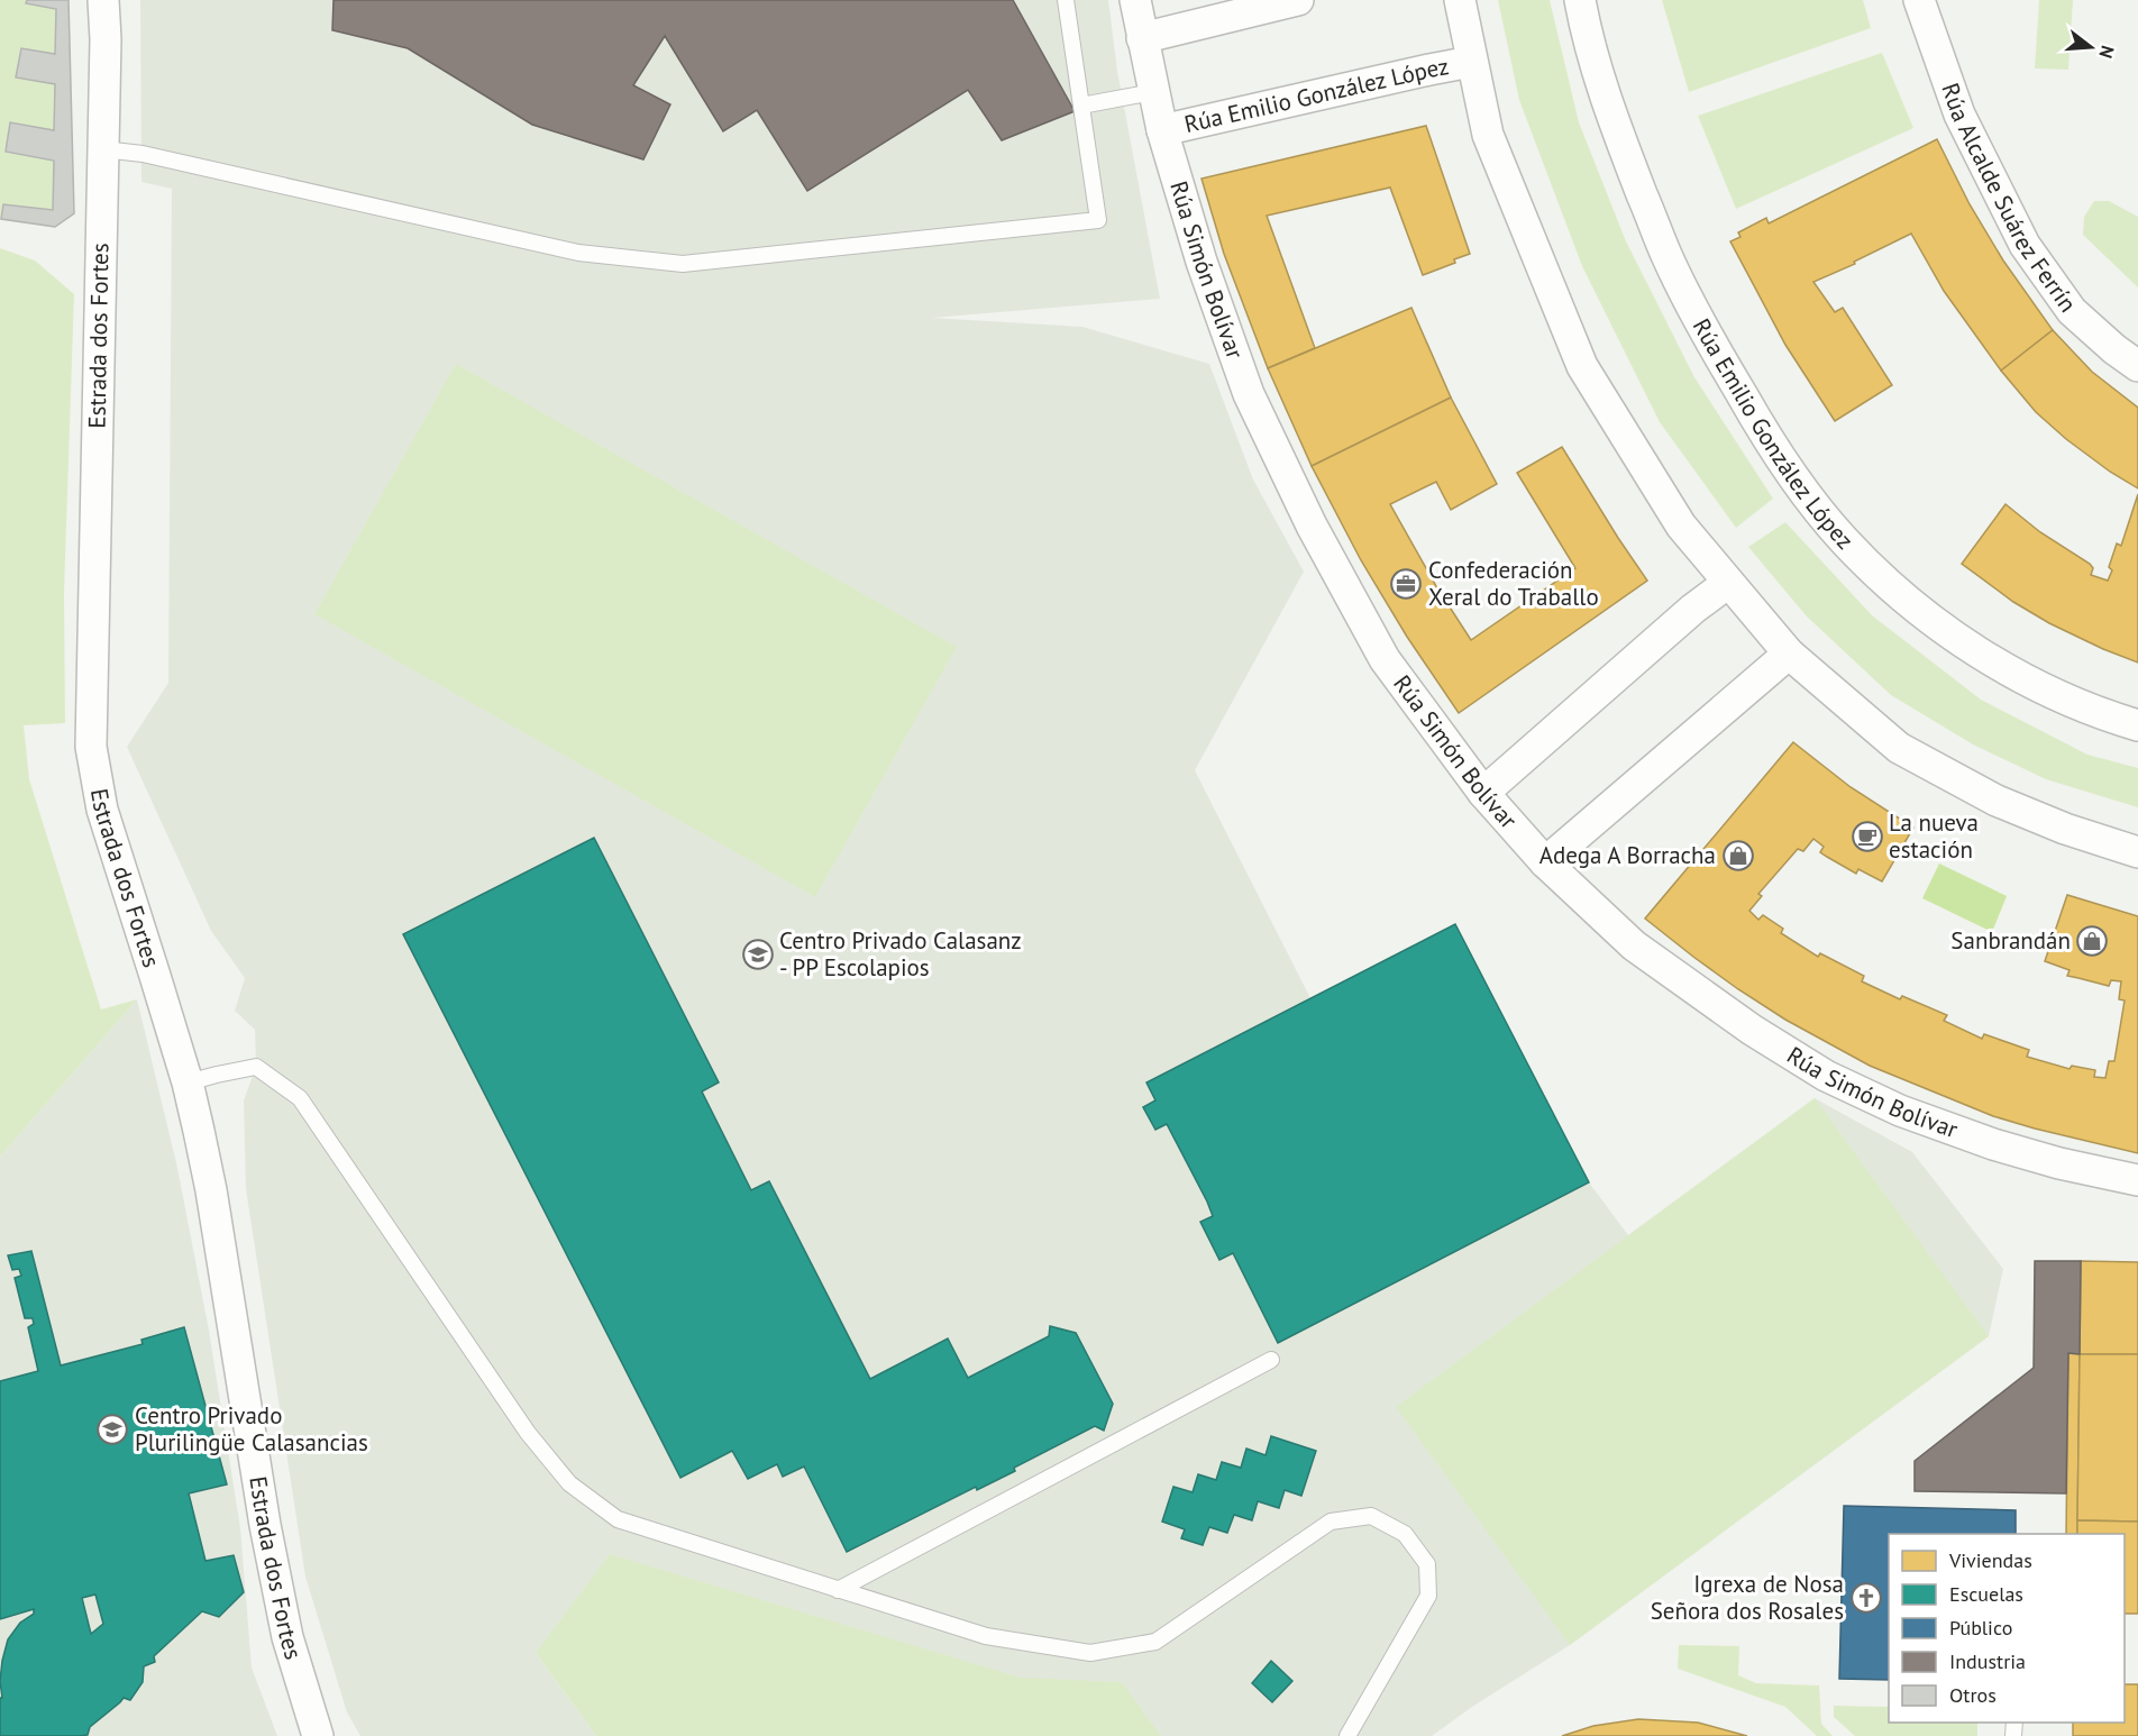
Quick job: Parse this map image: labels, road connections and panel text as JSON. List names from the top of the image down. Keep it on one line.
{"streets":{"street":["Rúa Emilio González López","Rúa Alcalde Suárez Ferrín","Rúa Simón Bolívar","Estrada dos Fortes"]},"crossings":[["Rúa Emilio González López","Rúa Simón Bolívar"]],"places":{"office":["Confederación Xeral do Traballo"],"cafe":["La nueva estación"],"shop":["Adega A Borracha","Sanbrandán"],"school or university":["Centro Privado Calasanz - PP Escolapios","Centro Privado Plurilingüe Calasancias"],"church":["Igrexa de Nosa Señora dos Rosales"]},"legend":["Viviendas","Escuelas","Público","Industria","Otros"],"north":"right"}
